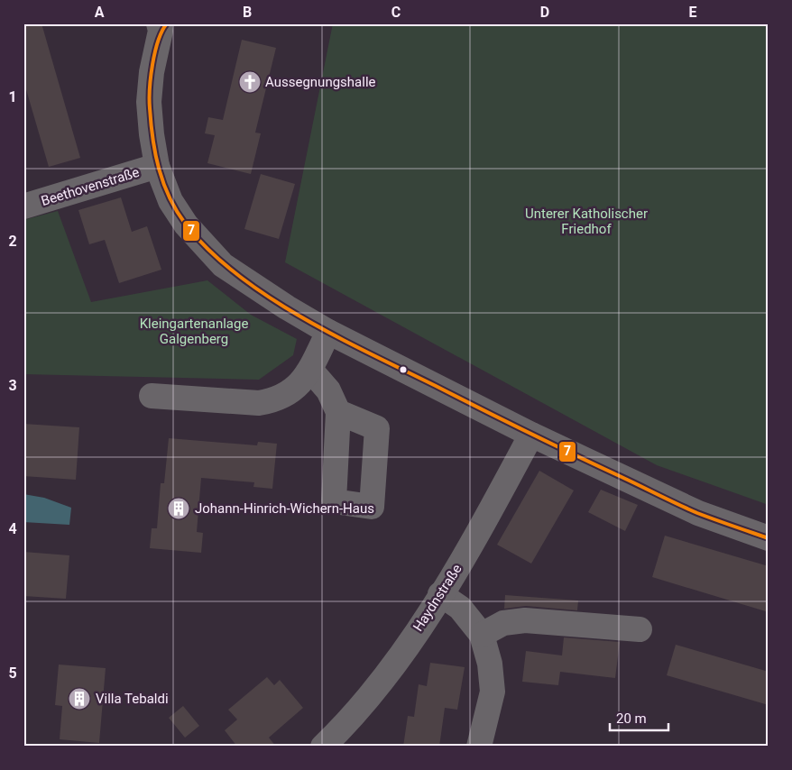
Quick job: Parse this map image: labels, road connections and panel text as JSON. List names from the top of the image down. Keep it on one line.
{"streets":{"street":["Beethovenstraße","Haydnstraße"]},"parks":["Unterer Katholischer Friedhof","Kleingartenanlage Galgenberg"],"places":{"church":["Aussegnungshalle"],"building":["Johann-Hinrich-Wichern-Haus","Villa Tebaldi"]},"lines":["transit line 7"],"scale_bar":"20 m","grid":{"columns":["A","B","C","D","E"],"rows":["1","2","3","4","5"]}}
